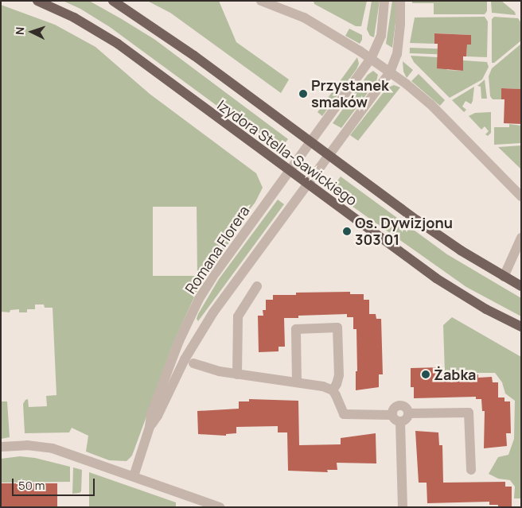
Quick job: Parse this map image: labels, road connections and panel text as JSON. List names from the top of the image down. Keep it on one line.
{"streets":{"main road":["Izydora Stella-Sawickiego"],"street":["Romana Florera"]},"crossings":[["Izydora Stella-Sawickiego","Romana Florera"]],"places":["Przystanek smaków","Os. Dywizjonu 303 01","Żabka"],"scale_bar":"50 m","north":"left"}
